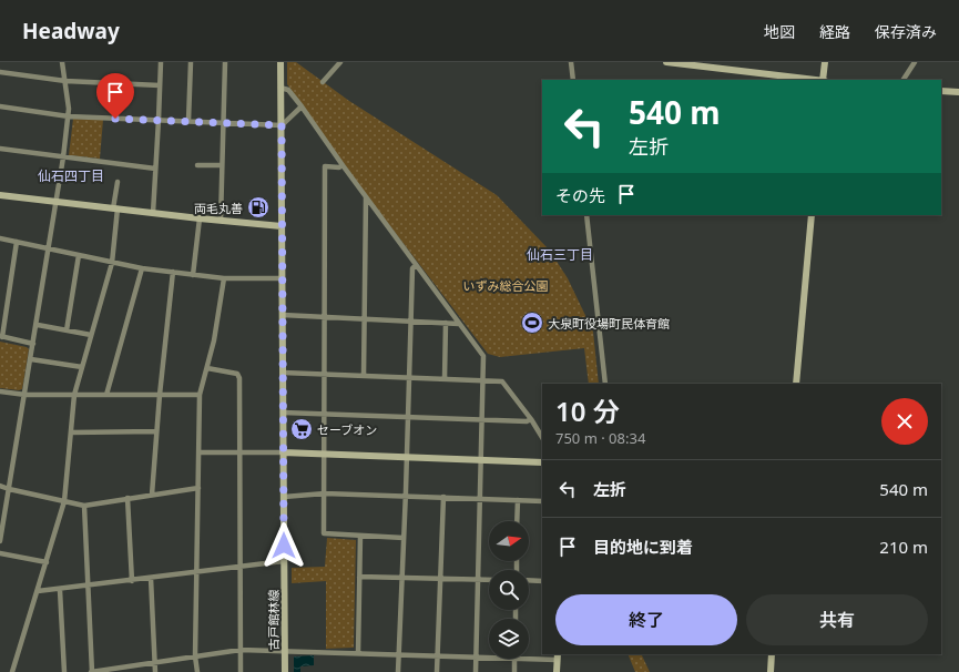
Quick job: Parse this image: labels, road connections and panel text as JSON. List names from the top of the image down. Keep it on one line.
{"streets":{"street":["古戸館林線"]},"districts":["仙石四丁目","仙石三丁目"],"parks":["いずみ総合公園"],"places":{"fuel station":["両毛丸善"],"sports":["大泉町役場町民体育館"],"supermarket":["セーブオン"]},"north":"right","page":{"header":"Headway","nav":["地図","経路","保存済み"],"turn":["540 m","左折"],"then":"その先","heading":["10 分","750 m · 08:34"],"list":[{"name":"左折","value":"540 m"},{"name":"目的地に到着","value":"210 m"}],"buttons":["終了","共有"]}}
